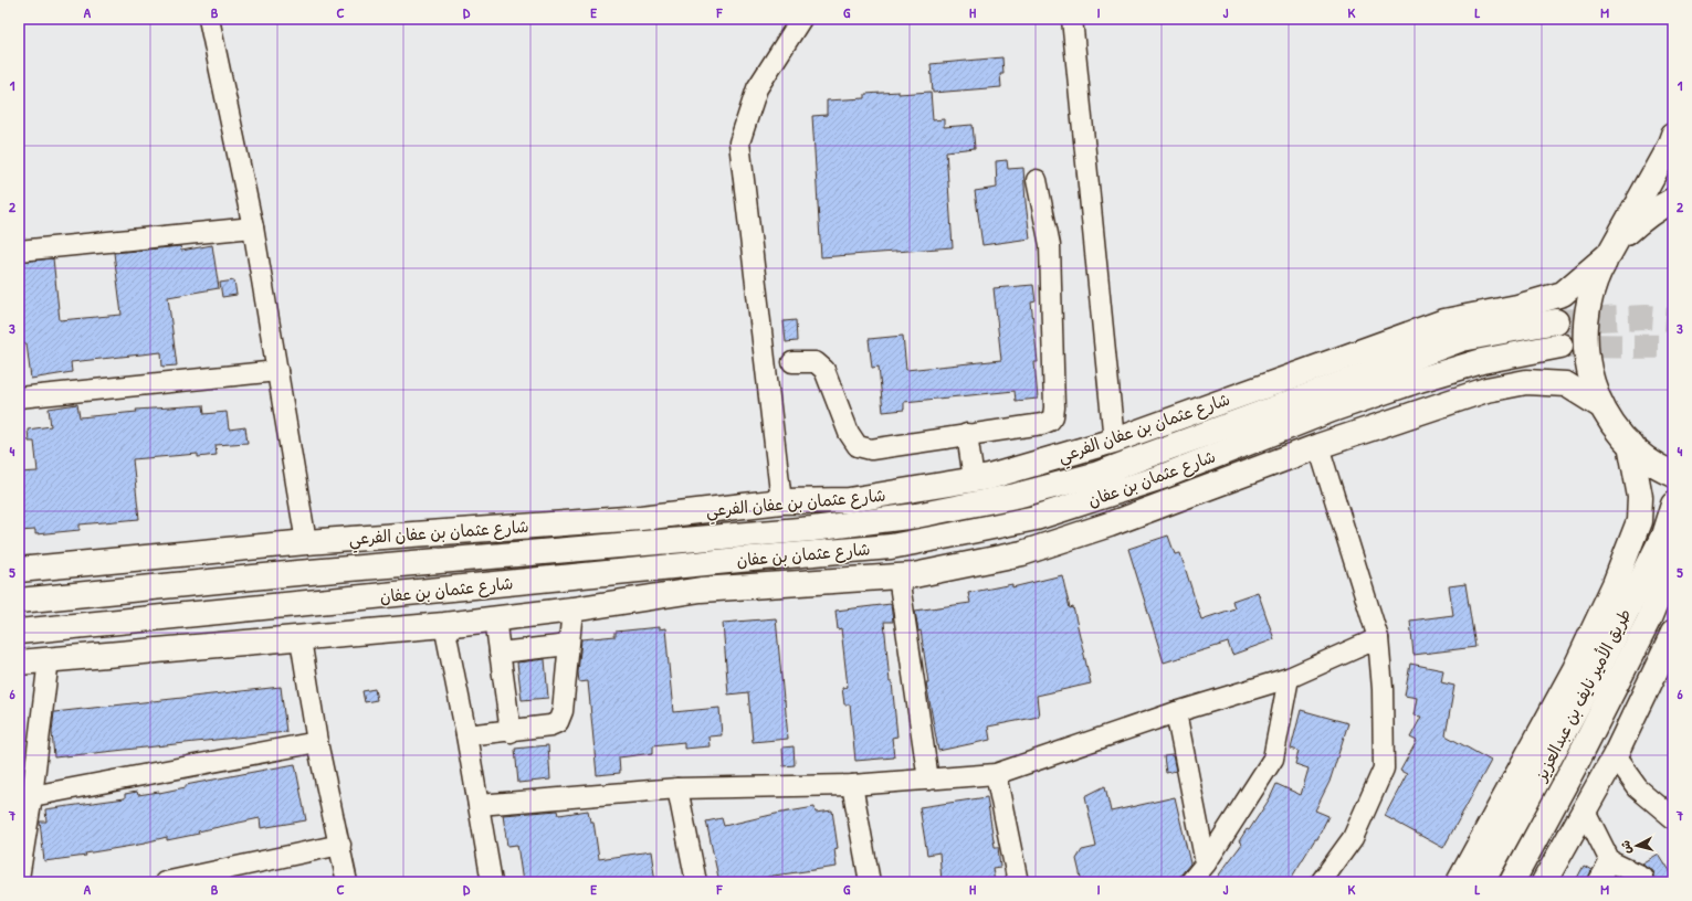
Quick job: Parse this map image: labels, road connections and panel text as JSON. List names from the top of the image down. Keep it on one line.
{"streets":{"main road":["شارع عثمان بن عفان الفرعي","شارع عثمان بن عفان","طريق الأمير نايف بن عبدالعزيز"]},"north":"left","grid":{"columns":["A","B","C","D","E","F","G","H","I","J","K","L","M"],"rows":["1","2","3","4","5","6","7"]}}
